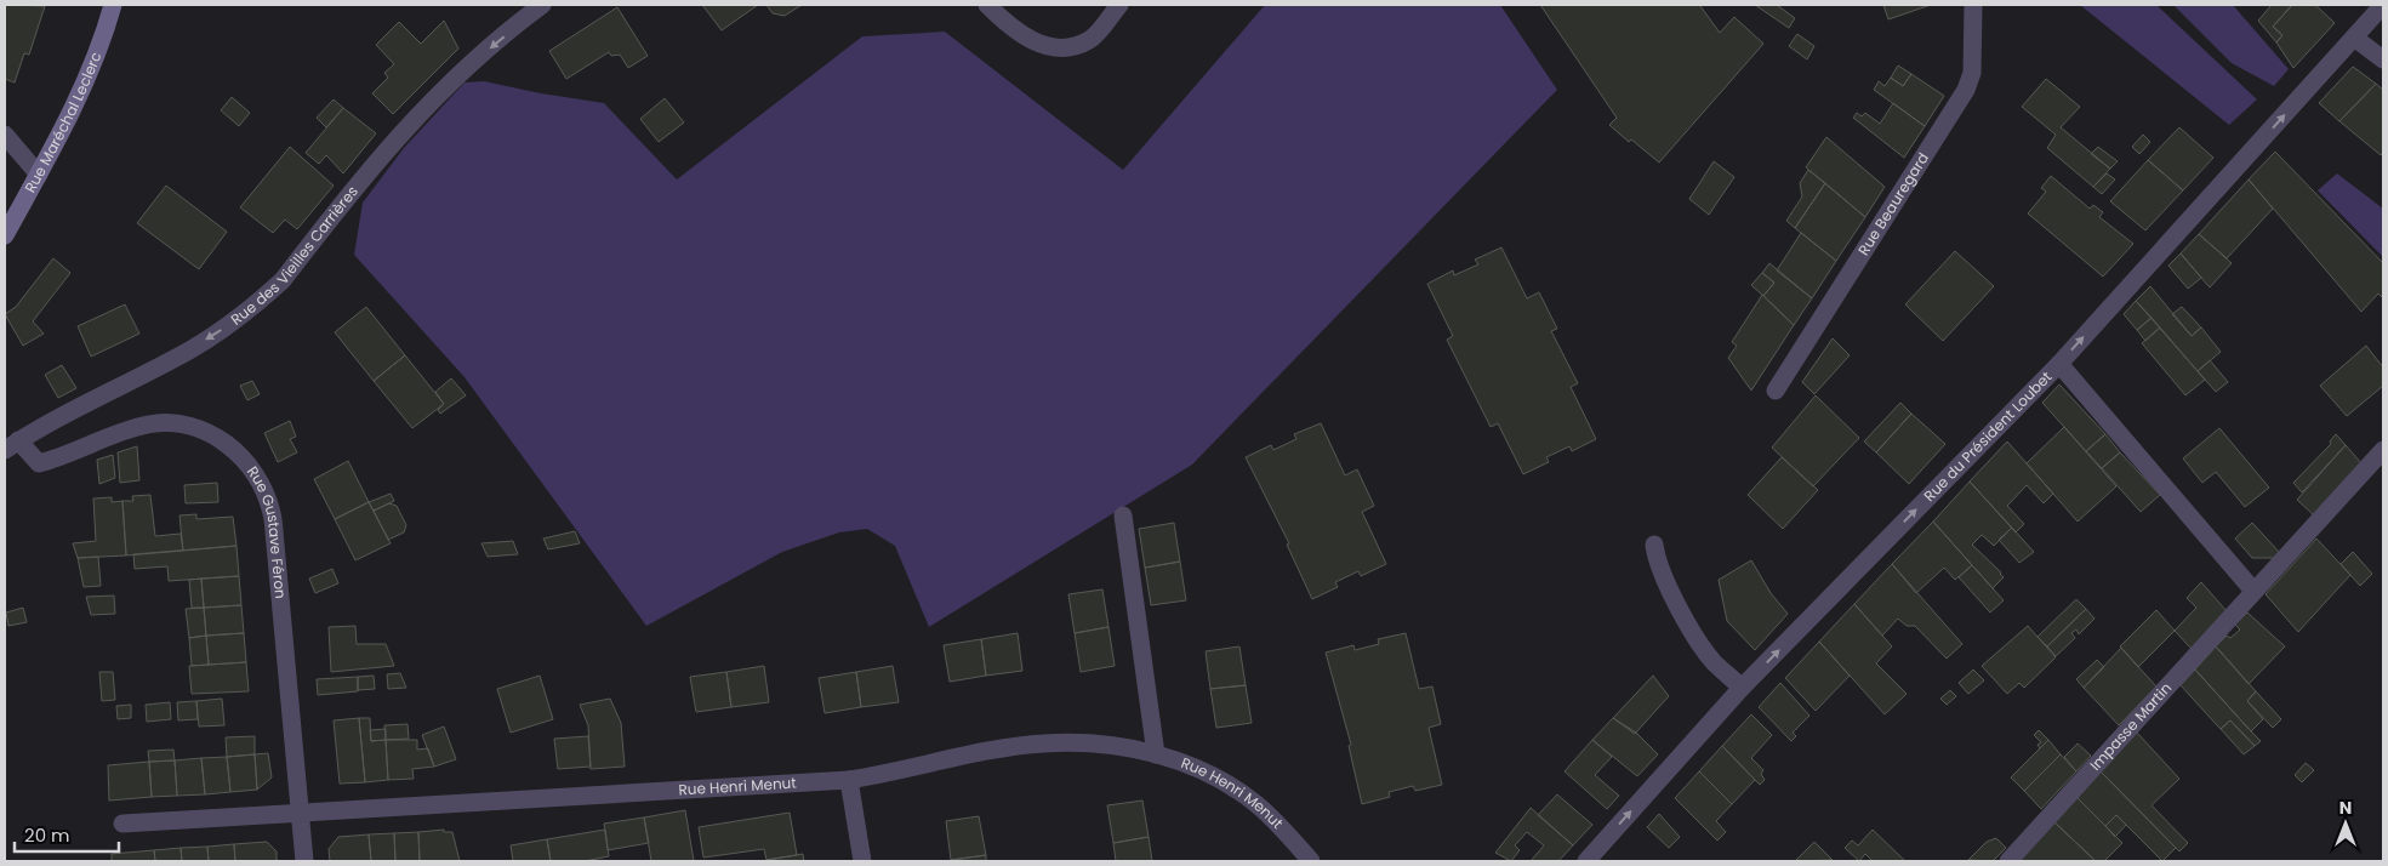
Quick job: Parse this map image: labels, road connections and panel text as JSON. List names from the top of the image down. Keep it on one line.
{"streets":{"main road":["Rue Maréchal Leclerc"],"street":["Rue Beauregard","Rue des Vieilles Carrières","Rue du Président Loubet","Rue Gustave Féron","Impasse Martin","Rue Henri Menut"]},"crossings":[["Rue des Vieilles Carrières","Rue Gustave Féron"],["Rue Gustave Féron","Rue Henri Menut"]],"one_way":["Rue des Vieilles Carrières","Rue du Président Loubet"],"scale_bar":"20 m","north":"top"}
